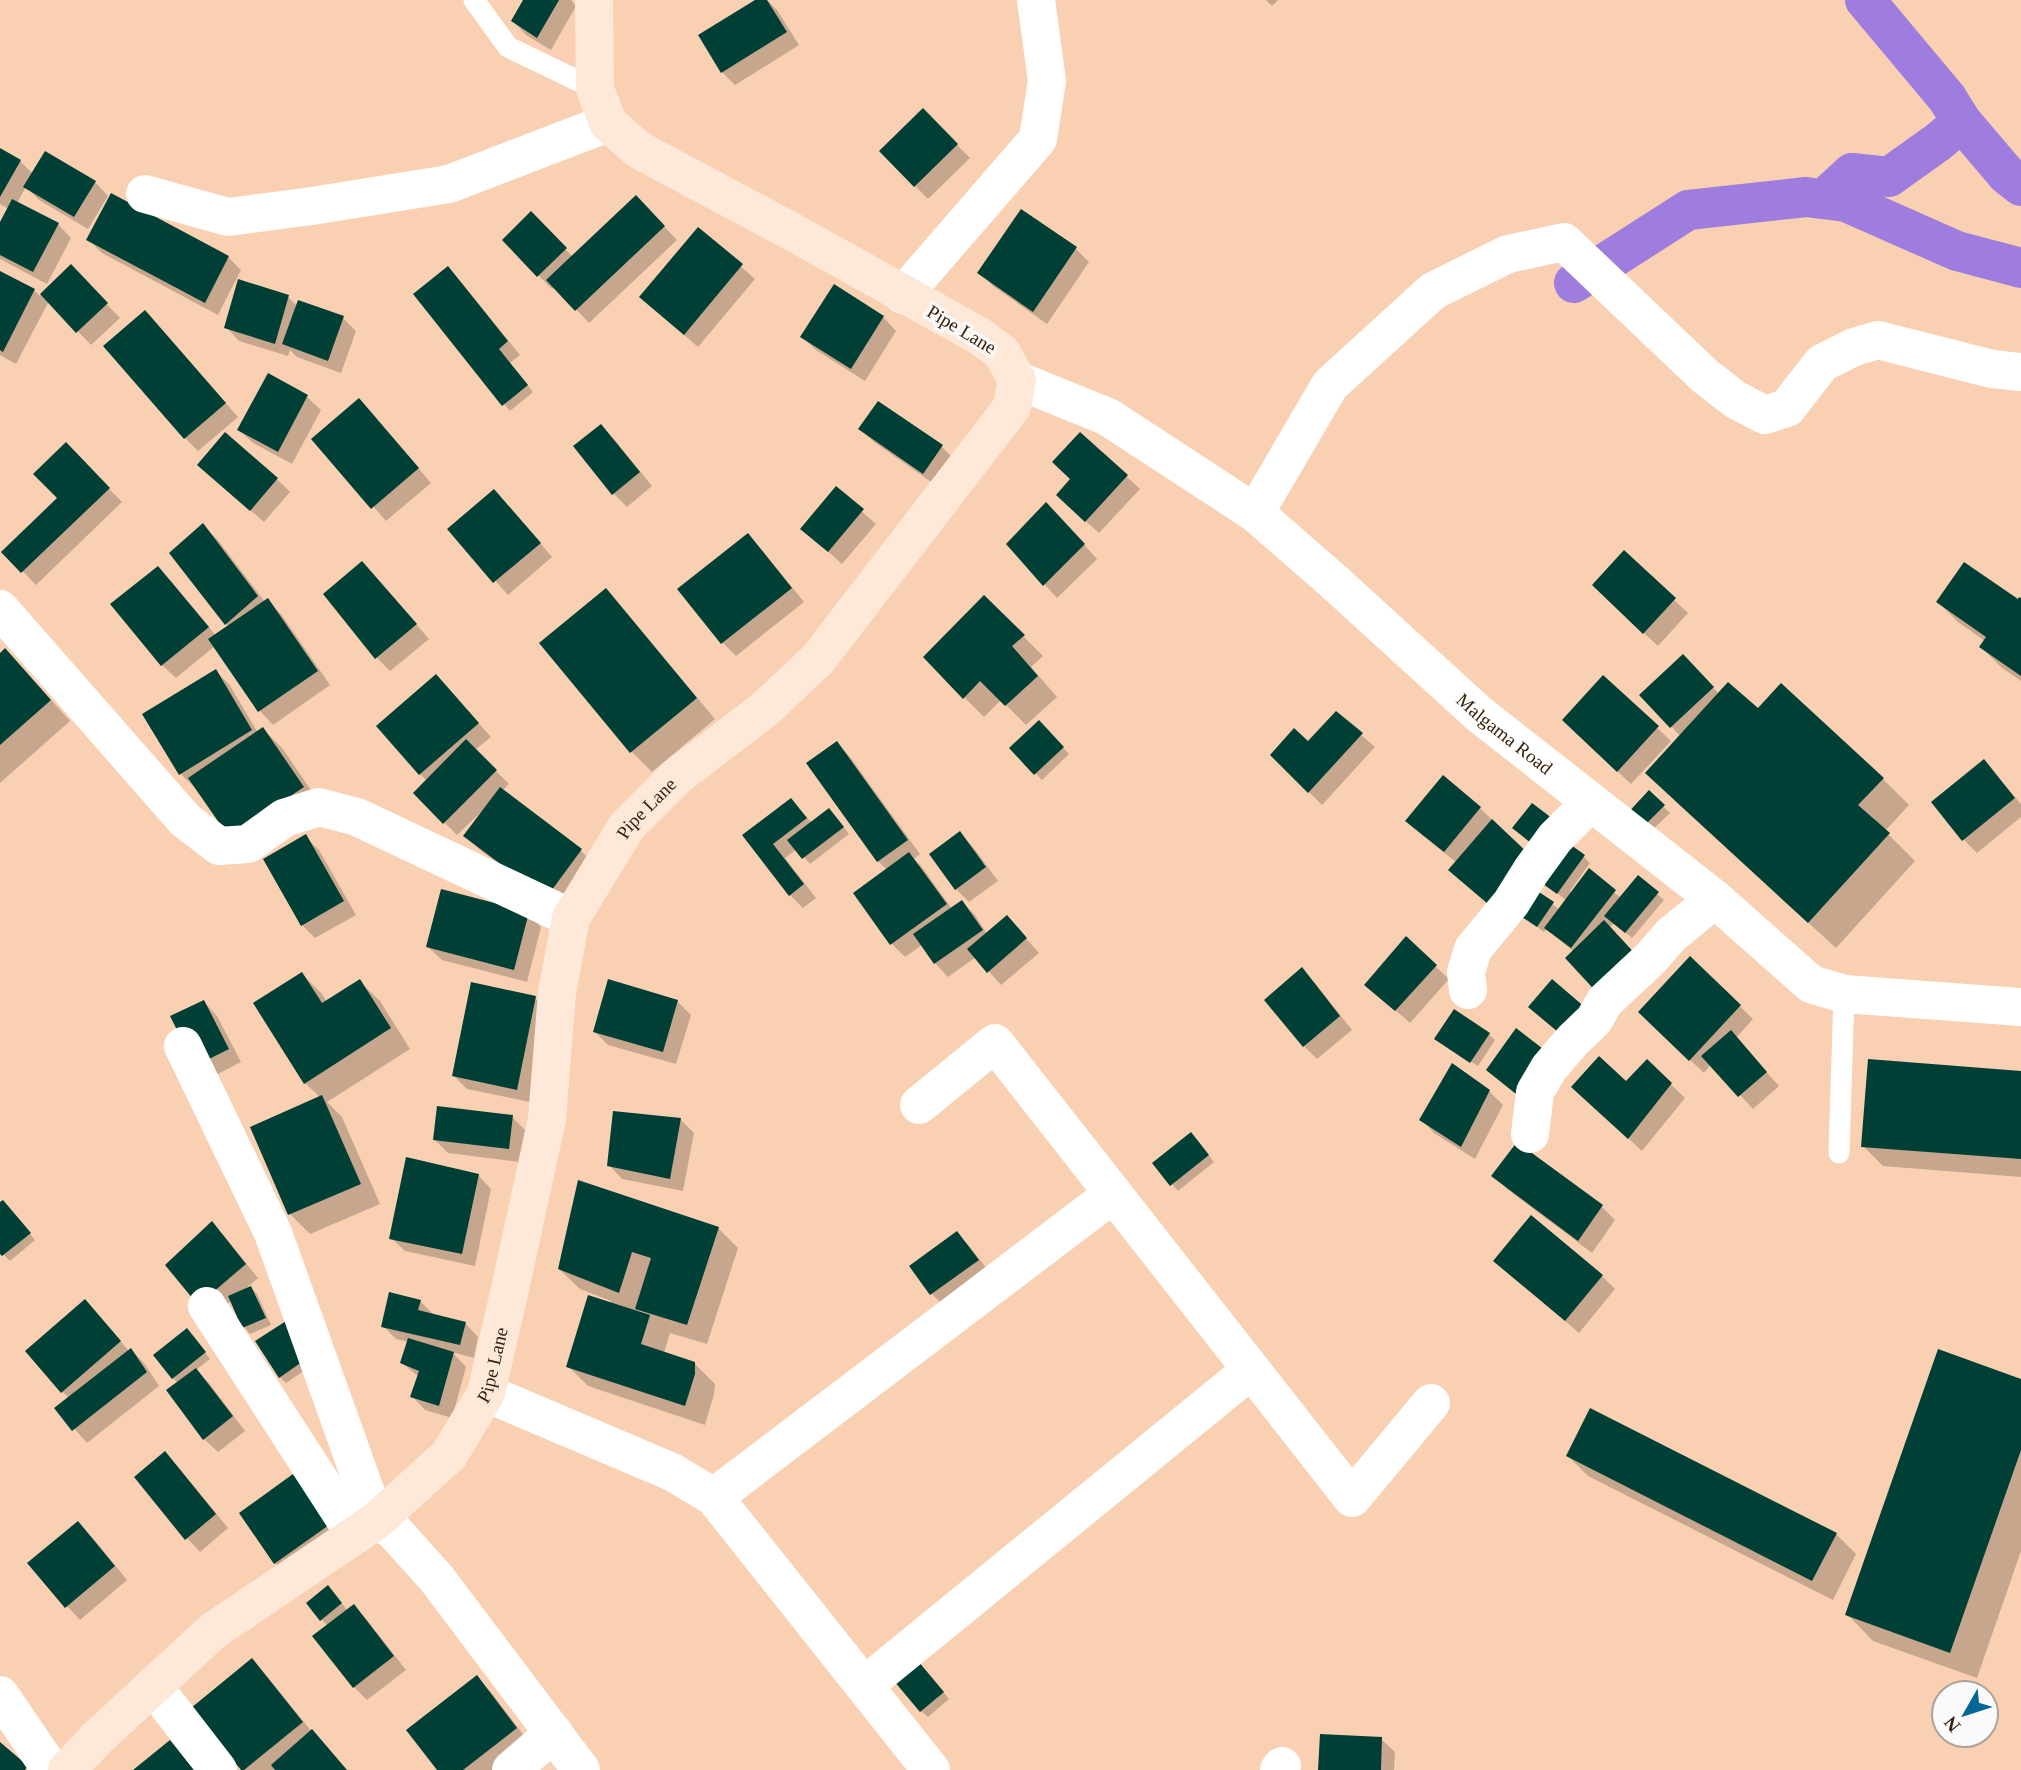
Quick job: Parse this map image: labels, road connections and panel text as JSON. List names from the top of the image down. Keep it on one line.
{"streets":{"street":["Pipe Lane","Malgama Road"]},"crossings":[["Pipe Lane","Malgama Road"]],"north":"bottom left"}
